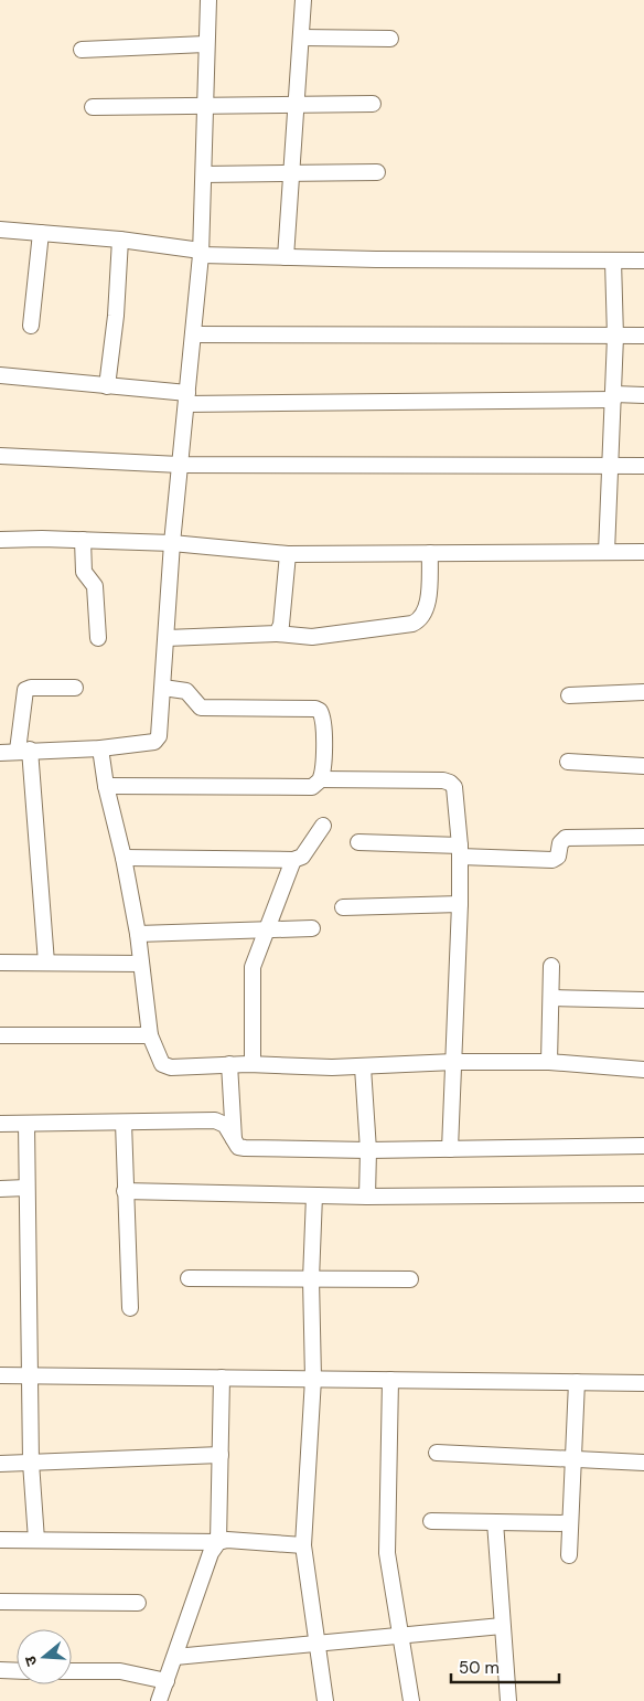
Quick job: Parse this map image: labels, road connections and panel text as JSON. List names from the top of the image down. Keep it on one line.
{"scale_bar":"50 m","north":"left"}
